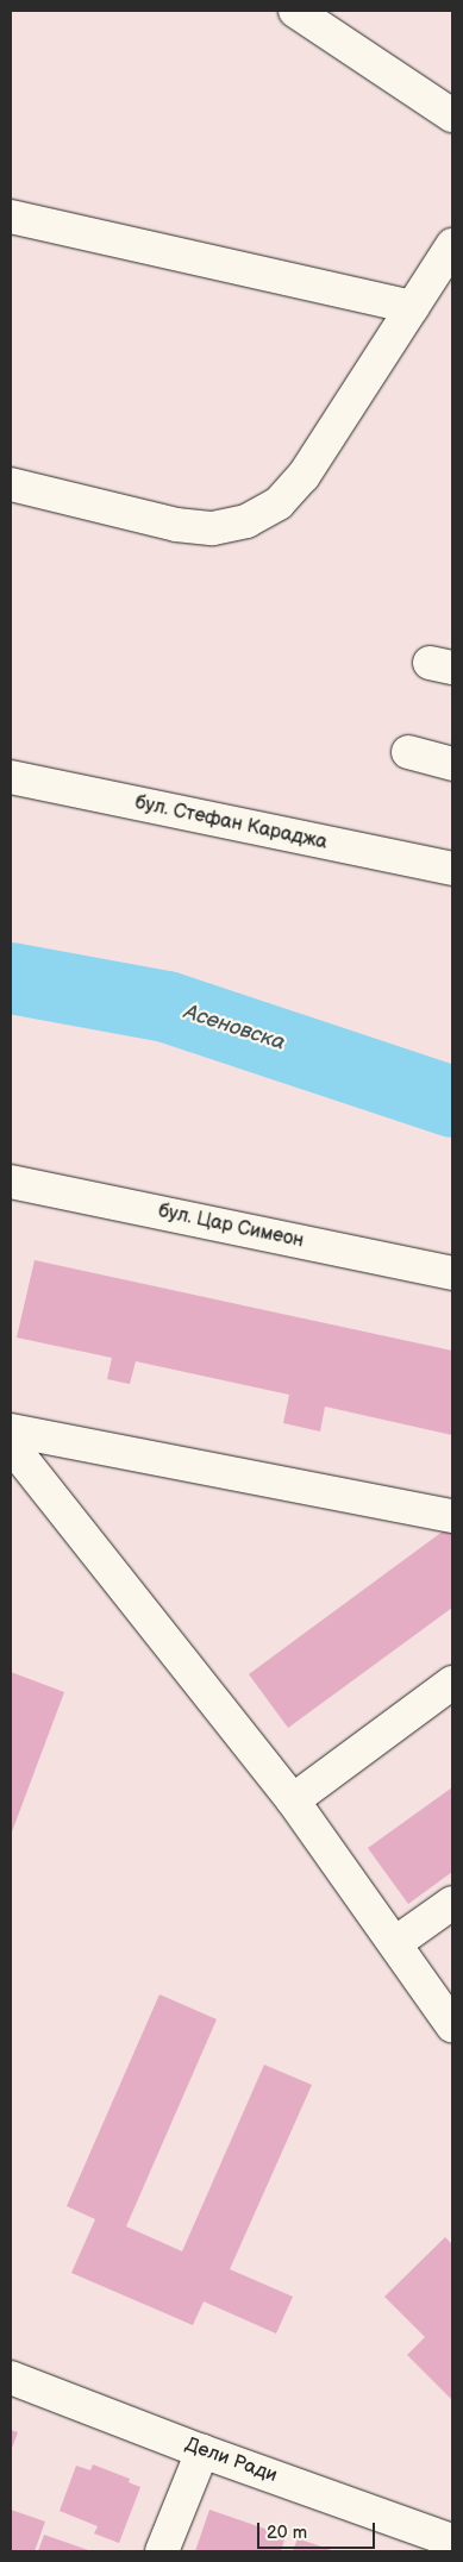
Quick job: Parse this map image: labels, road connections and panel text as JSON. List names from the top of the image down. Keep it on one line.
{"streets":{"street":["бул. Стефан Караджа","бул. Цар Симеон","Дели Ради"]},"water":["Асеновска"],"scale_bar":"20 m"}
